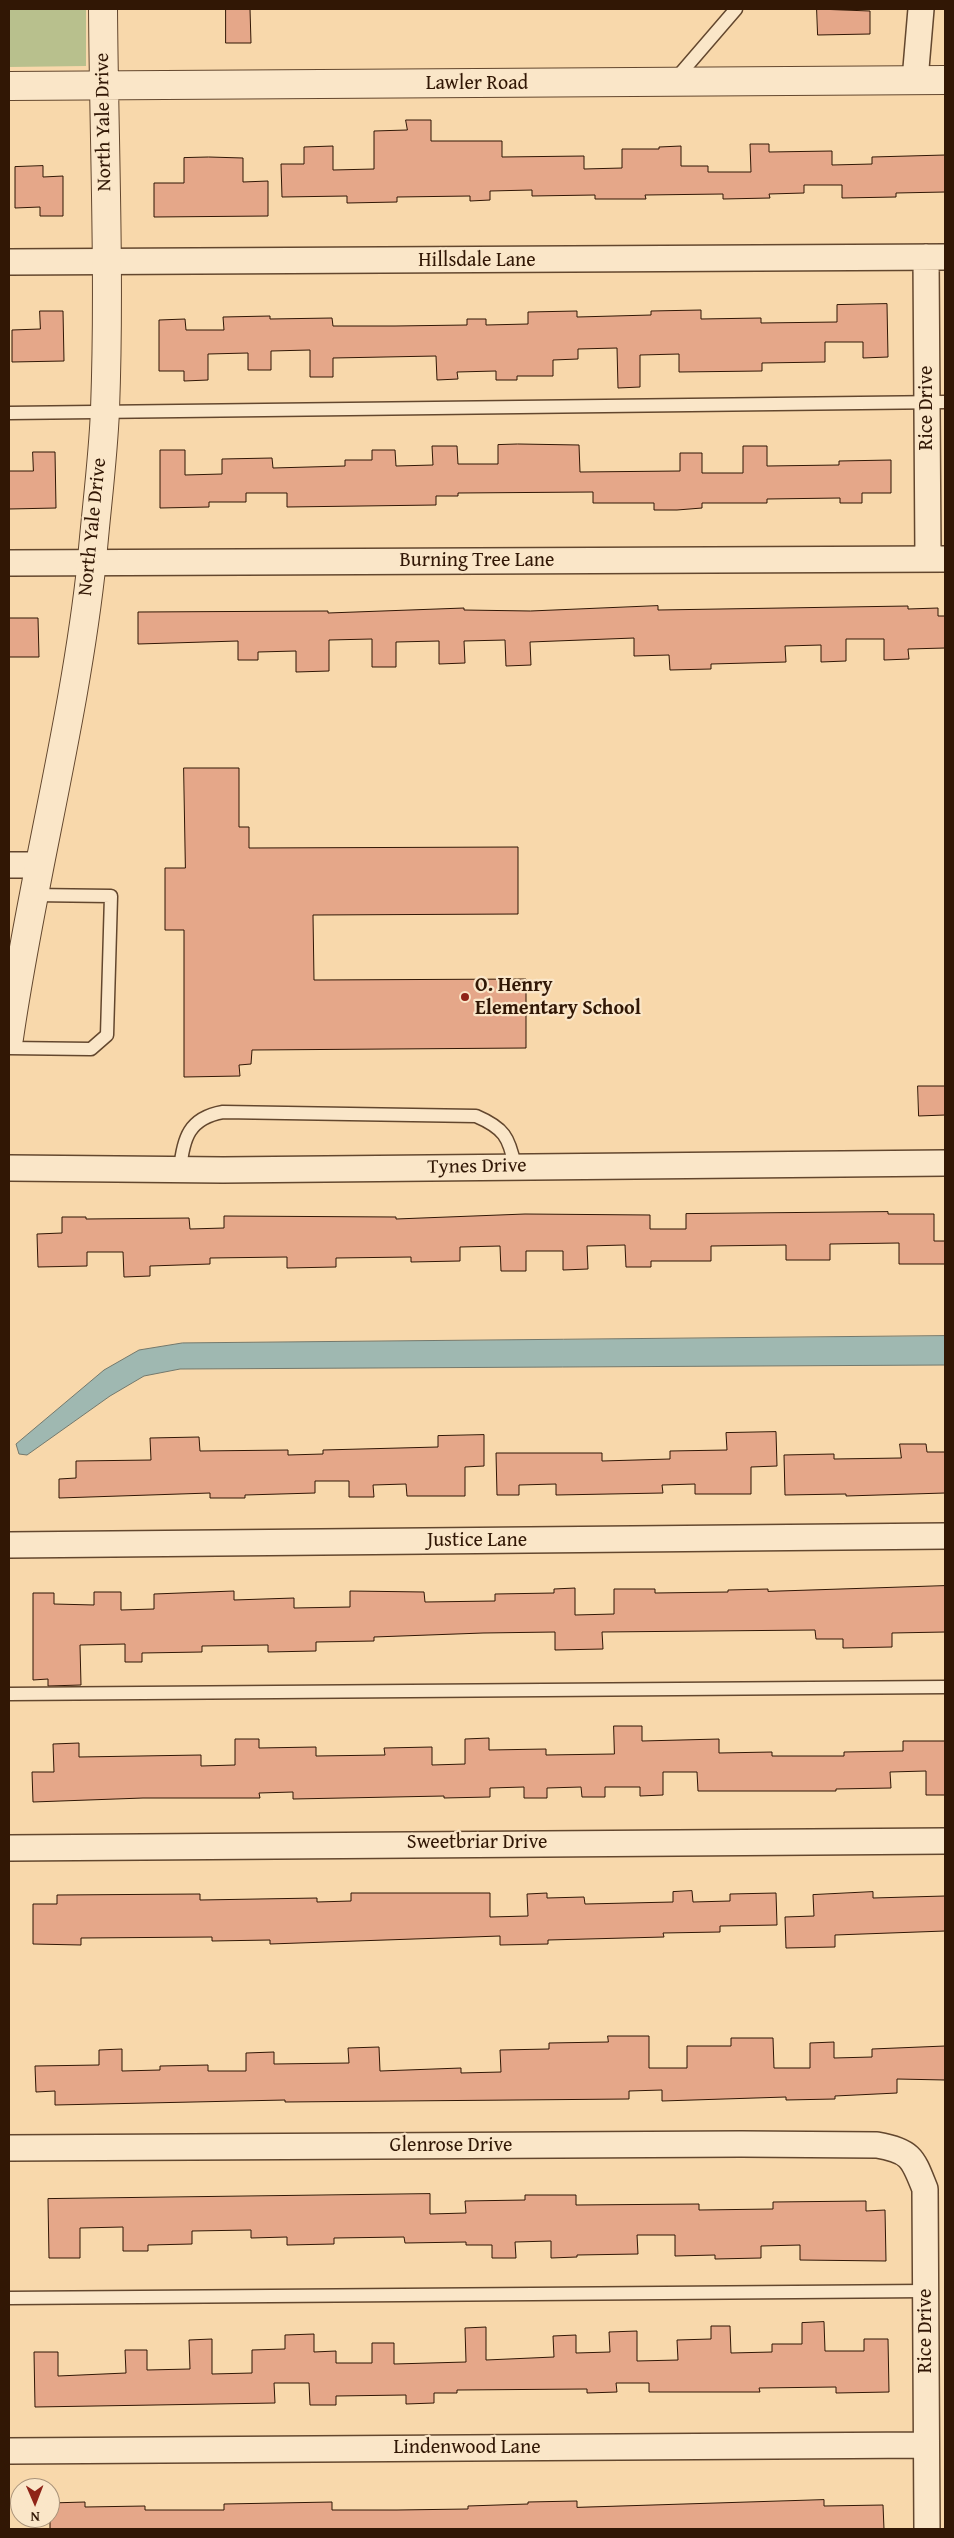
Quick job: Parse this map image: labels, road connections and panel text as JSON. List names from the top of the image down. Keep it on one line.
{"streets":{"street":["Lawler Road","North Yale Drive","Hillsdale Lane","Rice Drive","Burning Tree Lane","Tynes Drive","Justice Lane","Sweetbriar Drive","Glenrose Drive","Lindenwood Lane"]},"crossings":[["Lawler Road","North Yale Drive"],["North Yale Drive","Hillsdale Lane"],["North Yale Drive","Burning Tree Lane"],["Hillsdale Lane","Rice Drive"],["Rice Drive","Burning Tree Lane"],["Rice Drive","Glenrose Drive"],["Rice Drive","Lindenwood Lane"]],"places":["O. Henry Elementary School"],"north":"bottom"}
